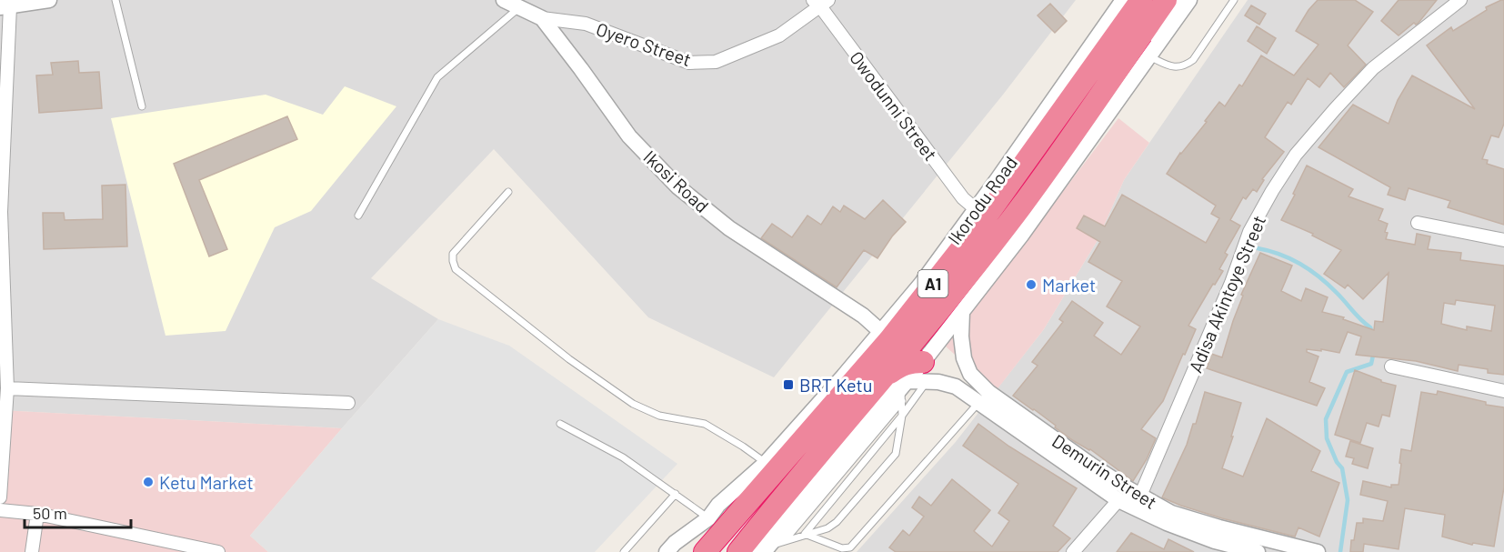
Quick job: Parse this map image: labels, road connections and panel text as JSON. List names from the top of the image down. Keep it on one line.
{"streets":{"highway":["Ikorodu Road","A1"],"street":["Oyero Street","Owodunni Street","Ikosi Road","Adisa Akintoye Street","Demurin Street"]},"crossings":[["Oyero Street","Owodunni Street"],["Oyero Street","Ikosi Road"],["Owodunni Street","Ikorodu Road"],["Ikosi Road","Ikorodu Road"],["Ikorodu Road","Demurin Street"],["Adisa Akintoye Street","Demurin Street"]],"places":{"other":["Market","Ketu Market"],"transit":["BRT Ketu"]},"scale_bar":"50 m"}
